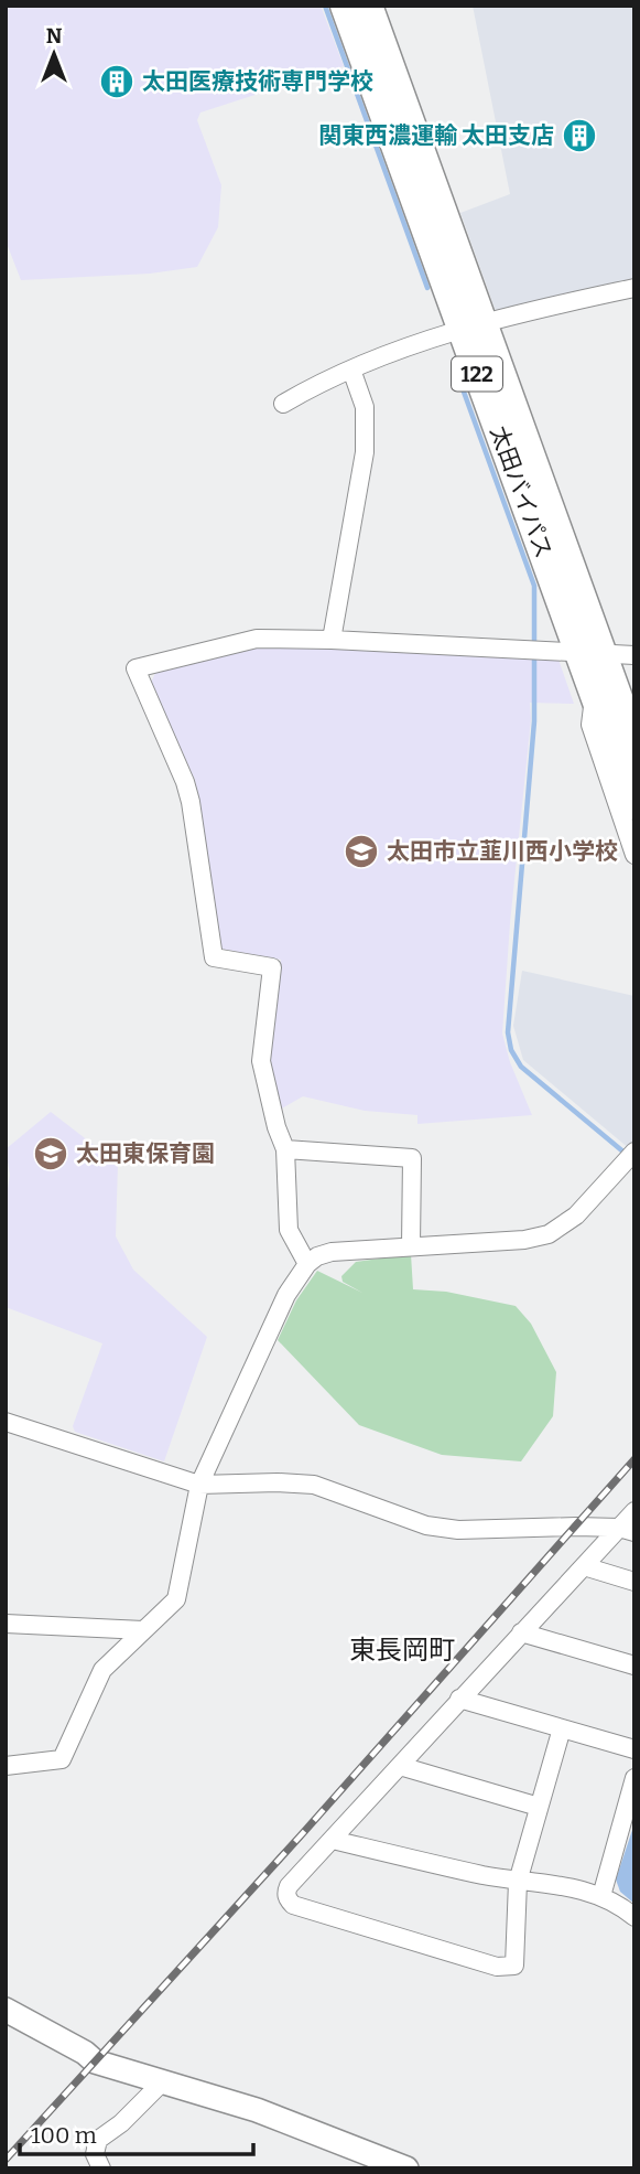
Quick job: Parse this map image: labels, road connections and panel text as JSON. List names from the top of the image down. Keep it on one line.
{"streets":{"highway":["122","太田バイパス"]},"districts":["東長岡町"],"places":{"building":["太田医療技術専門学校","関東西濃運輸 太田支店"],"school or university":["太田市立韮川西小学校","太田東保育園"]},"scale_bar":"100 m","north":"top"}
